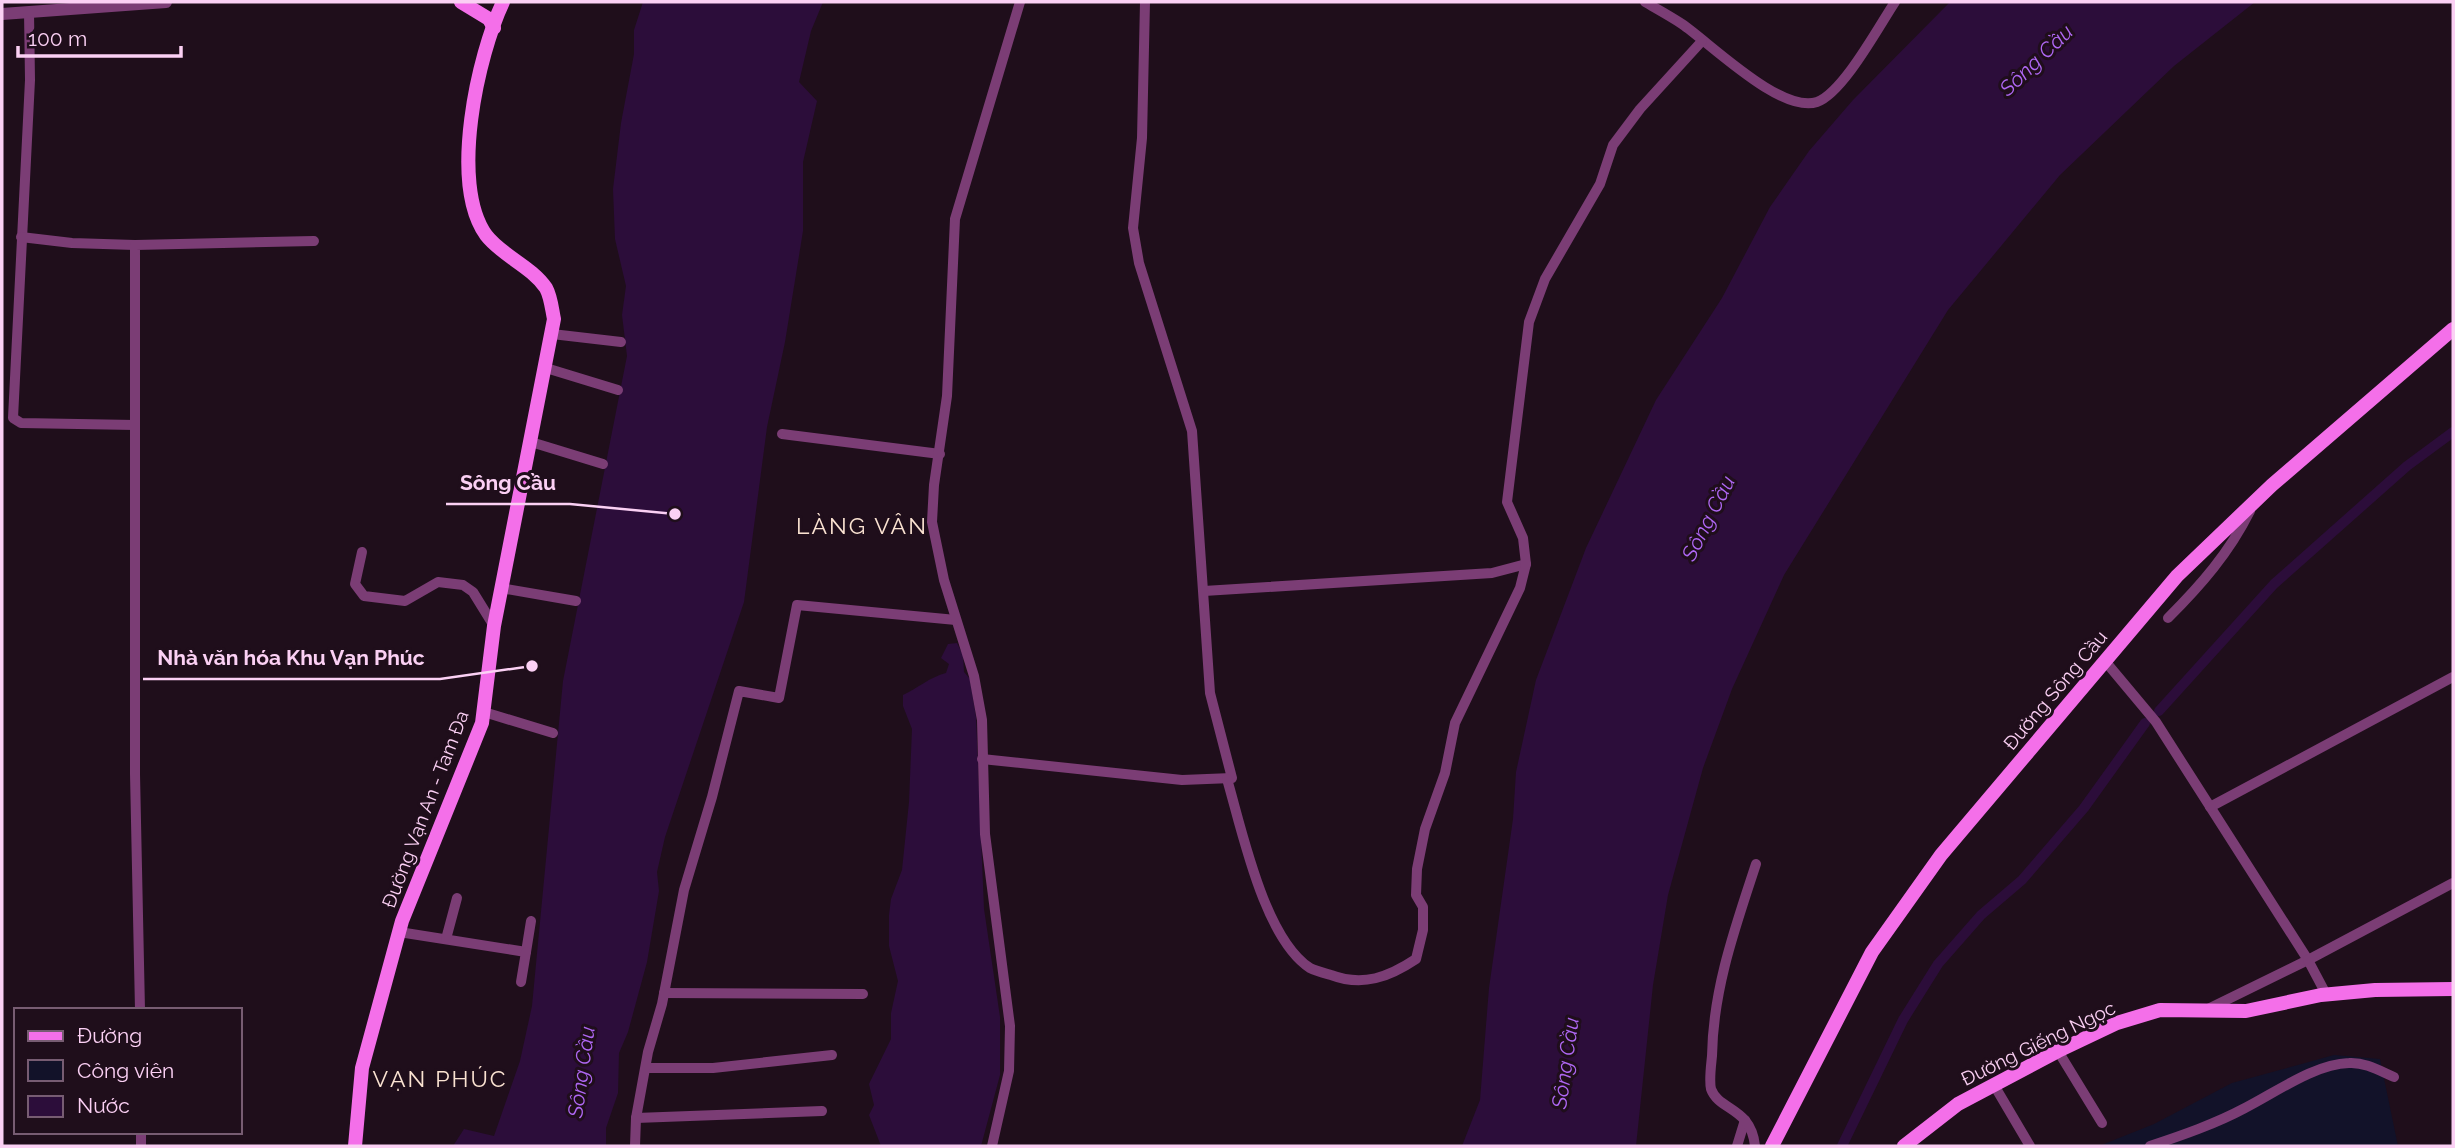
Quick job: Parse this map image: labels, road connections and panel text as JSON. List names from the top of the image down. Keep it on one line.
{"streets":{"main road":["Đường Sông Cầu","Đường Vạn An - Tam Đa","Đường Giếng Ngọc"]},"districts":["LÀNG VÂN","VẠN PHÚC"],"water":["Sông Cầu"],"places":["Sông Cầu","Nhà văn hóa Khu Vạn Phúc"],"legend":["Đường","Công viên","Nước"],"scale_bar":"100 m"}
